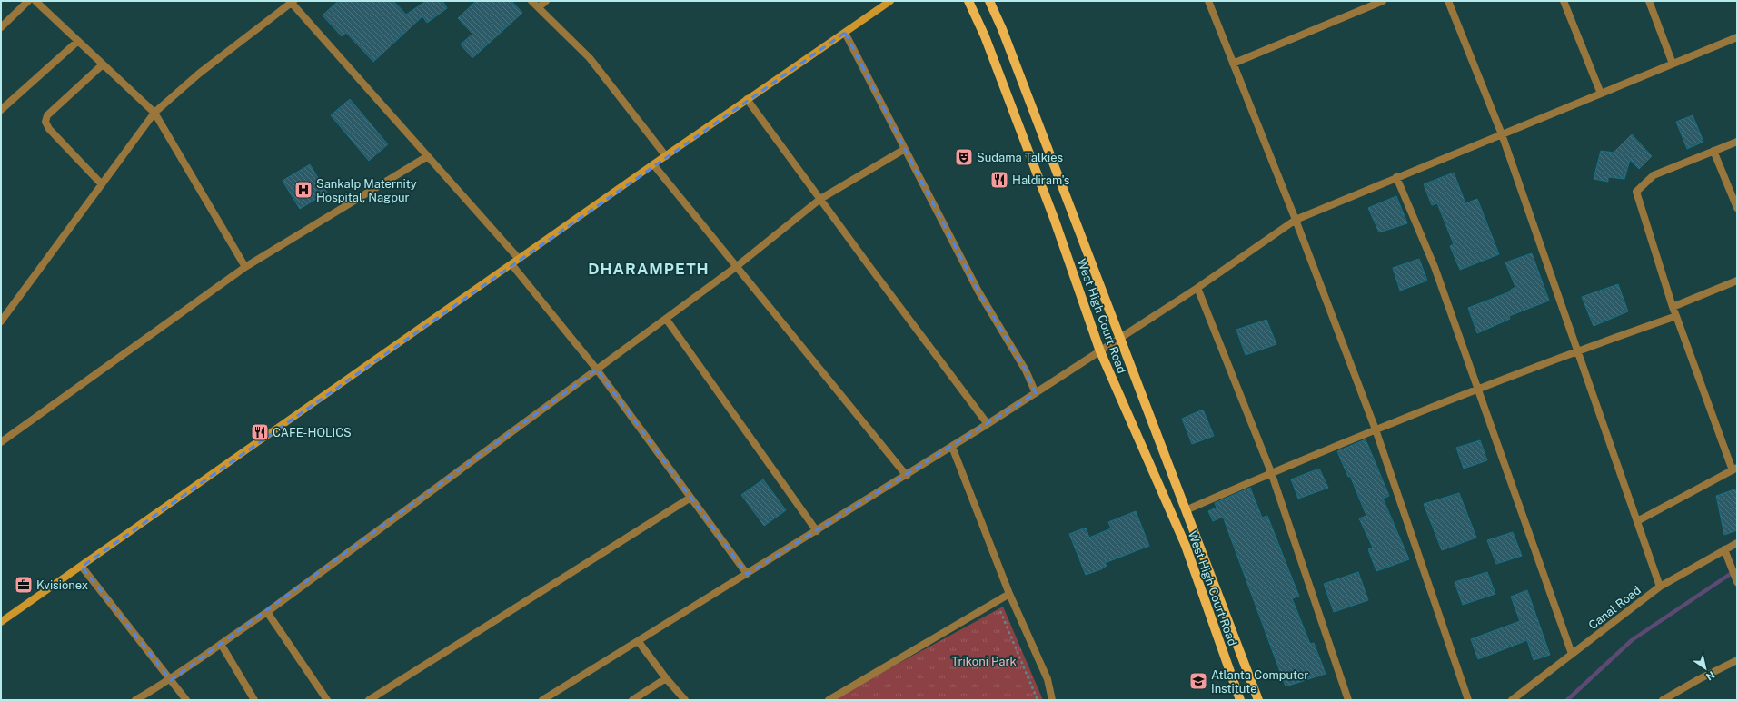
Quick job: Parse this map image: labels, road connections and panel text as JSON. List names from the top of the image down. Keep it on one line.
{"streets":{"main road":["West High Court Road"],"street":["Canal Road"]},"districts":["DHARAMPETH"],"parks":["Trikoni Park"],"places":{"theatre":["Sudama Talkies"],"restaurant":["Haldiram's","CAFE-HOLICS"],"hospital":["Sankalp Maternity Hospital, Nagpur"],"office":["Kvisionex"],"school or university":["Atlanta Computer Institute"]},"north":"bottom right"}
